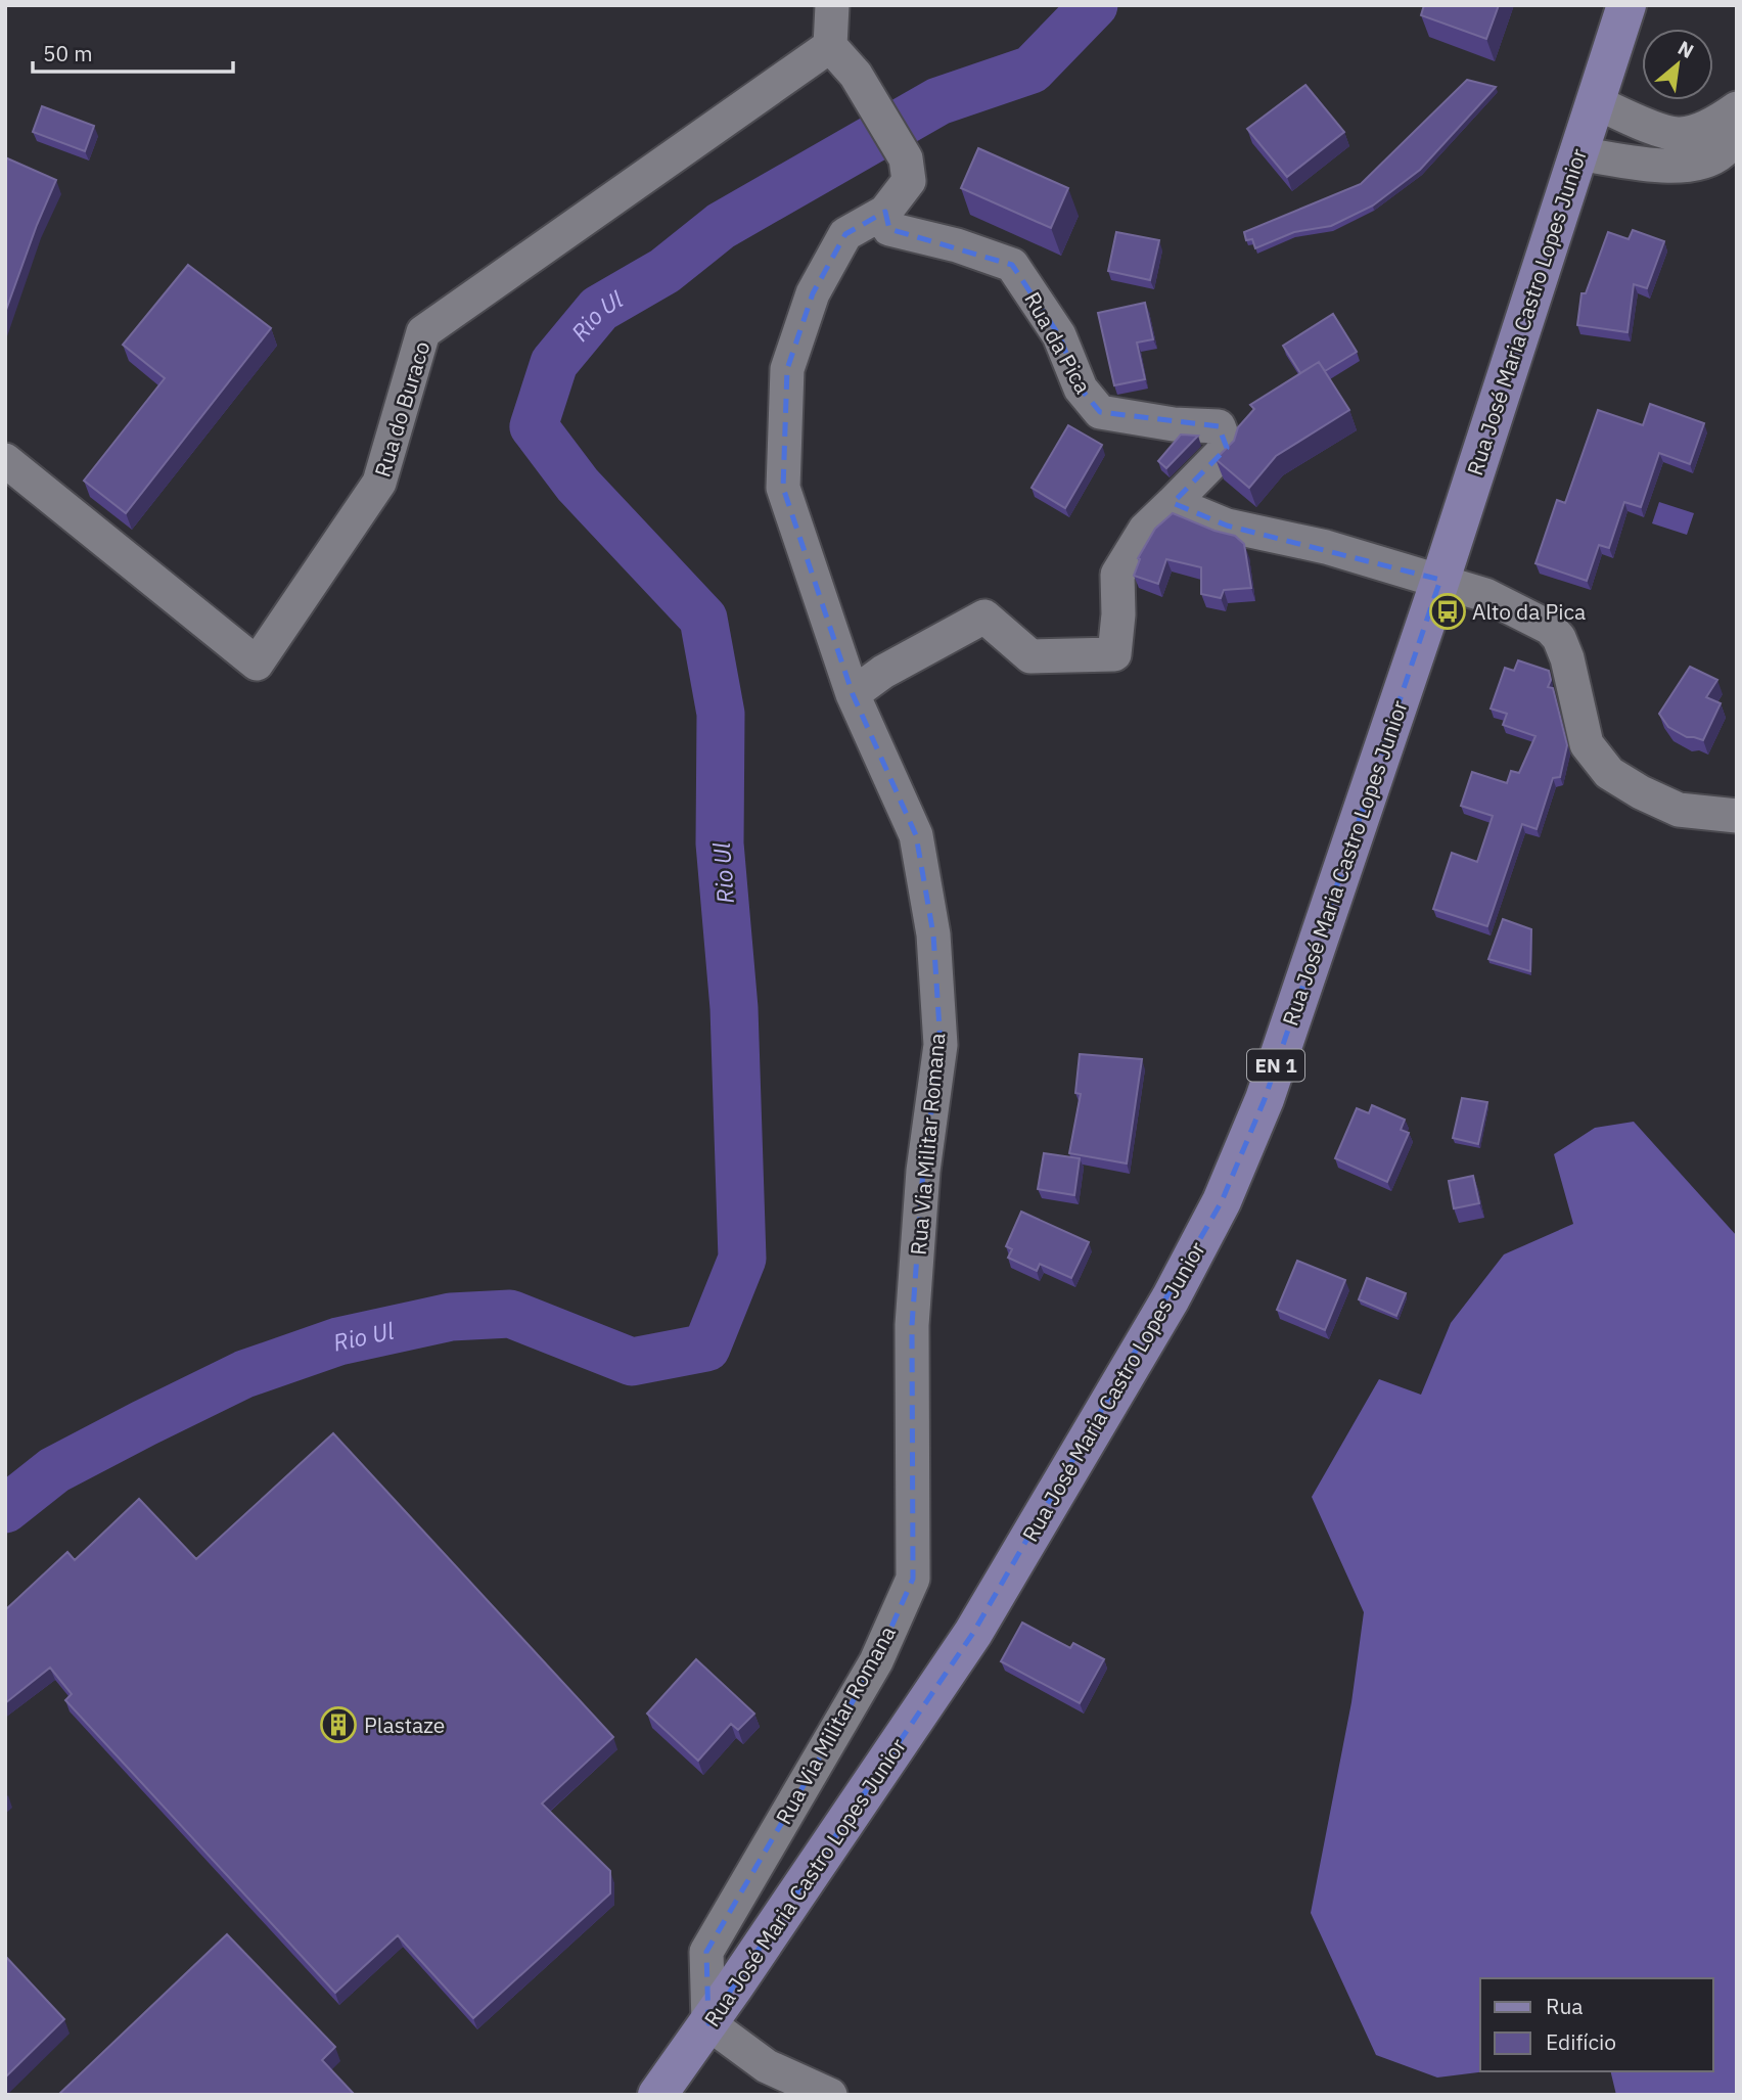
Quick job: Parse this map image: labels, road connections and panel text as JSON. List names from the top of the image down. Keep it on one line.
{"streets":{"main road":["Rua José Maria Castro Lopes Junior","EN 1"],"street":["Rua da Pica","Rua do Buraco","Rua Via Militar Romana"]},"crossings":[["Rua José Maria Castro Lopes Junior","Rua Via Militar Romana"],["Rua da Pica","Rua Via Militar Romana"],["Rua do Buraco","Rua Via Militar Romana"]],"water":["Rio Ul"],"places":{"bus stop":["Alto da Pica"],"building":["Plastaze"]},"legend":["Rua","Edifício"],"scale_bar":"50 m","north":"top right"}
